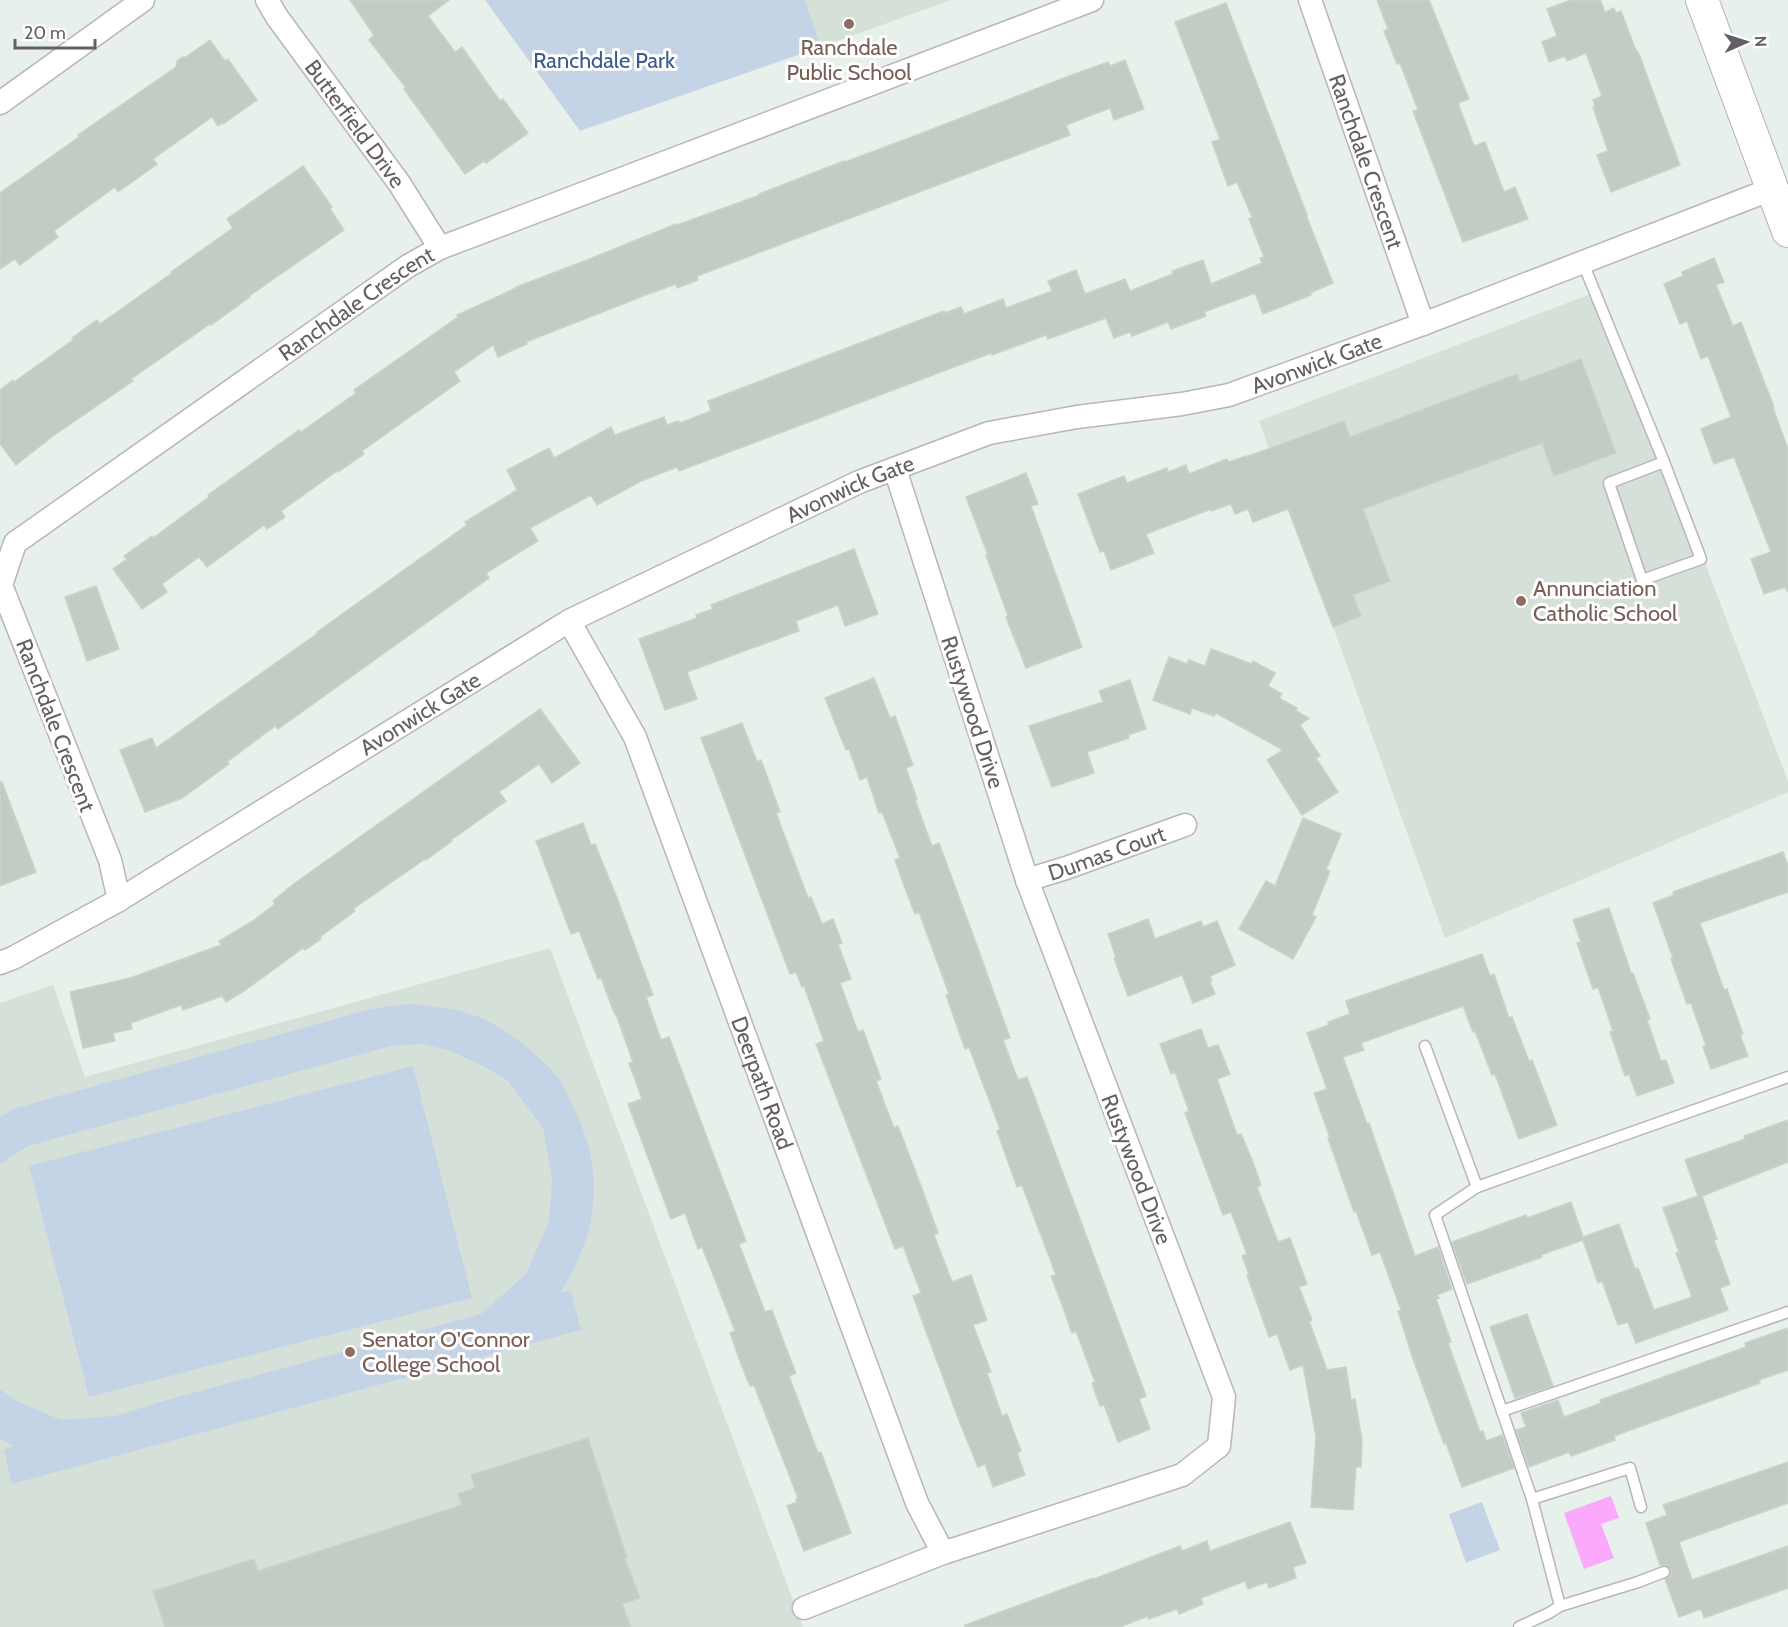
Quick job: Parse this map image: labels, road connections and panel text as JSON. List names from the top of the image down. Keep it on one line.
{"streets":{"street":["Butterfield Drive","Ranchdale Crescent","Avonwick Gate","Rustywood Drive","Dumas Court","Deerpath Road"]},"crossings":[["Butterfield Drive","Ranchdale Crescent"],["Ranchdale Crescent","Avonwick Gate"],["Avonwick Gate","Rustywood Drive"],["Avonwick Gate","Deerpath Road"],["Rustywood Drive","Dumas Court"],["Rustywood Drive","Deerpath Road"]],"parks":["Ranchdale Park"],"places":["Ranchdale Public School","Annunciation Catholic School","Senator O'Connor College School"],"scale_bar":"20 m","north":"right"}
